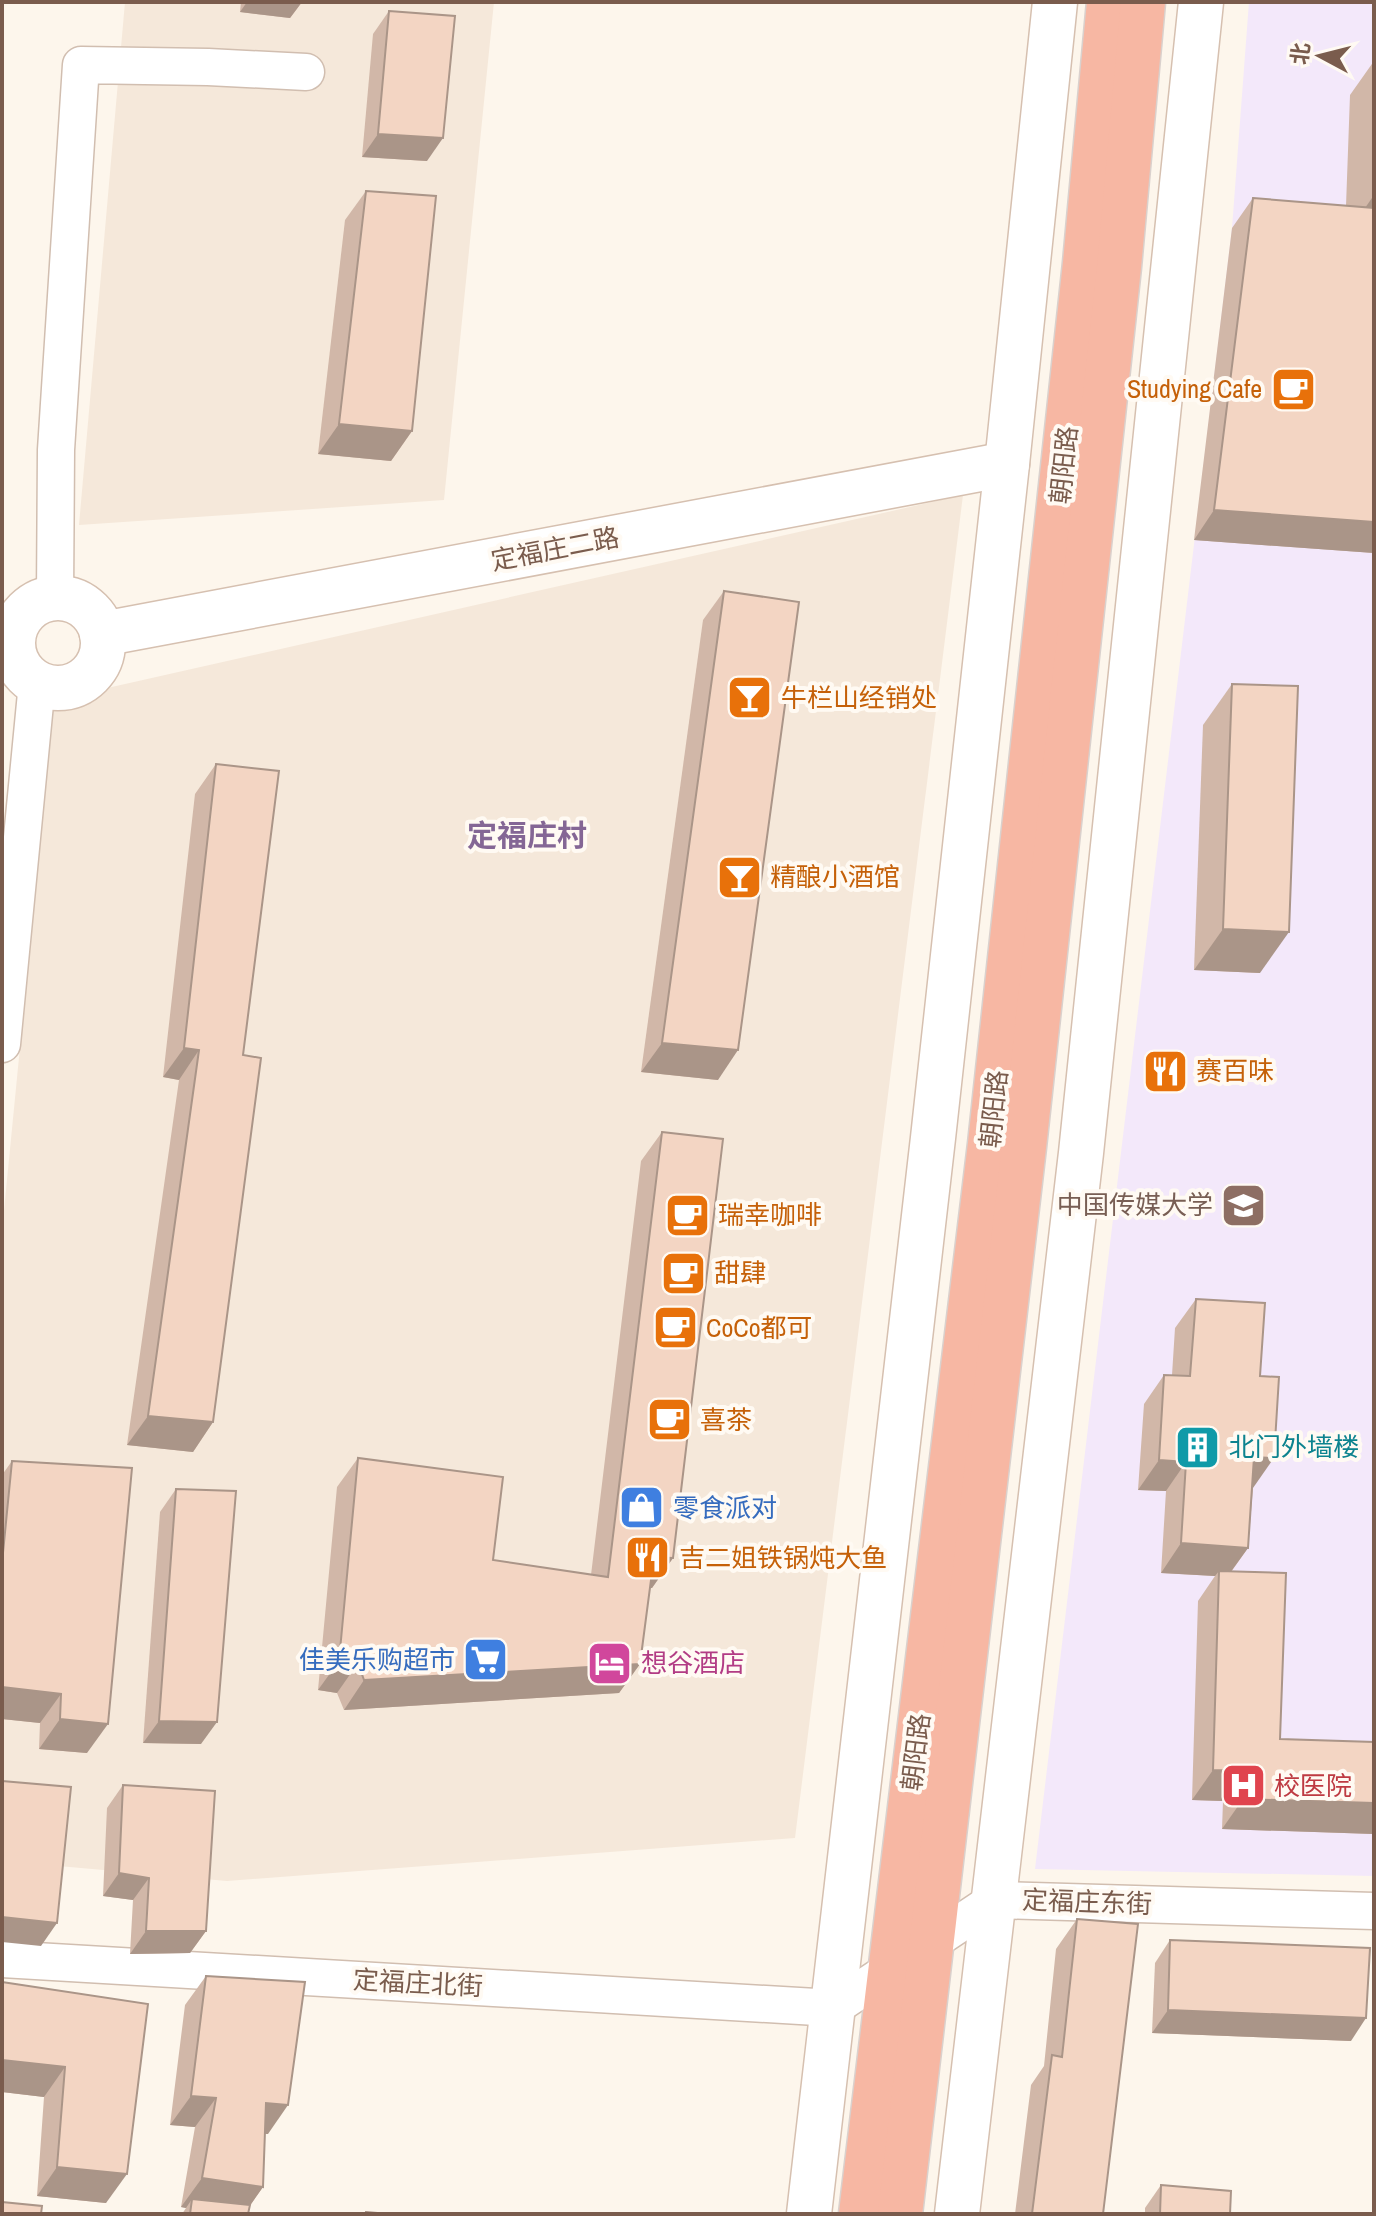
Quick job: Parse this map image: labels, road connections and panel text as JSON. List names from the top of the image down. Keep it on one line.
{"streets":{"highway":["朝阳路"],"street":["定福庄二路","定福庄东街","定福庄北街"]},"crossings":[["朝阳路","定福庄二路"],["朝阳路","定福庄东街"],["朝阳路","定福庄北街"],["定福庄东街","定福庄北街"]],"districts":["定福庄村"],"places":{"cafe":["Studying Cafe","瑞幸咖啡","甜肆","CoCo都可","喜茶"],"bar":["牛栏山经销处","精酿小酒馆"],"restaurant":["赛百味","吉二姐铁锅炖大鱼"],"school or university":["中国传媒大学"],"building":["北门外墙楼"],"shop":["零食派对"],"supermarket":["佳美乐购超市"],"hotel":["想谷酒店"],"hospital":["校医院"]},"north":"left"}
